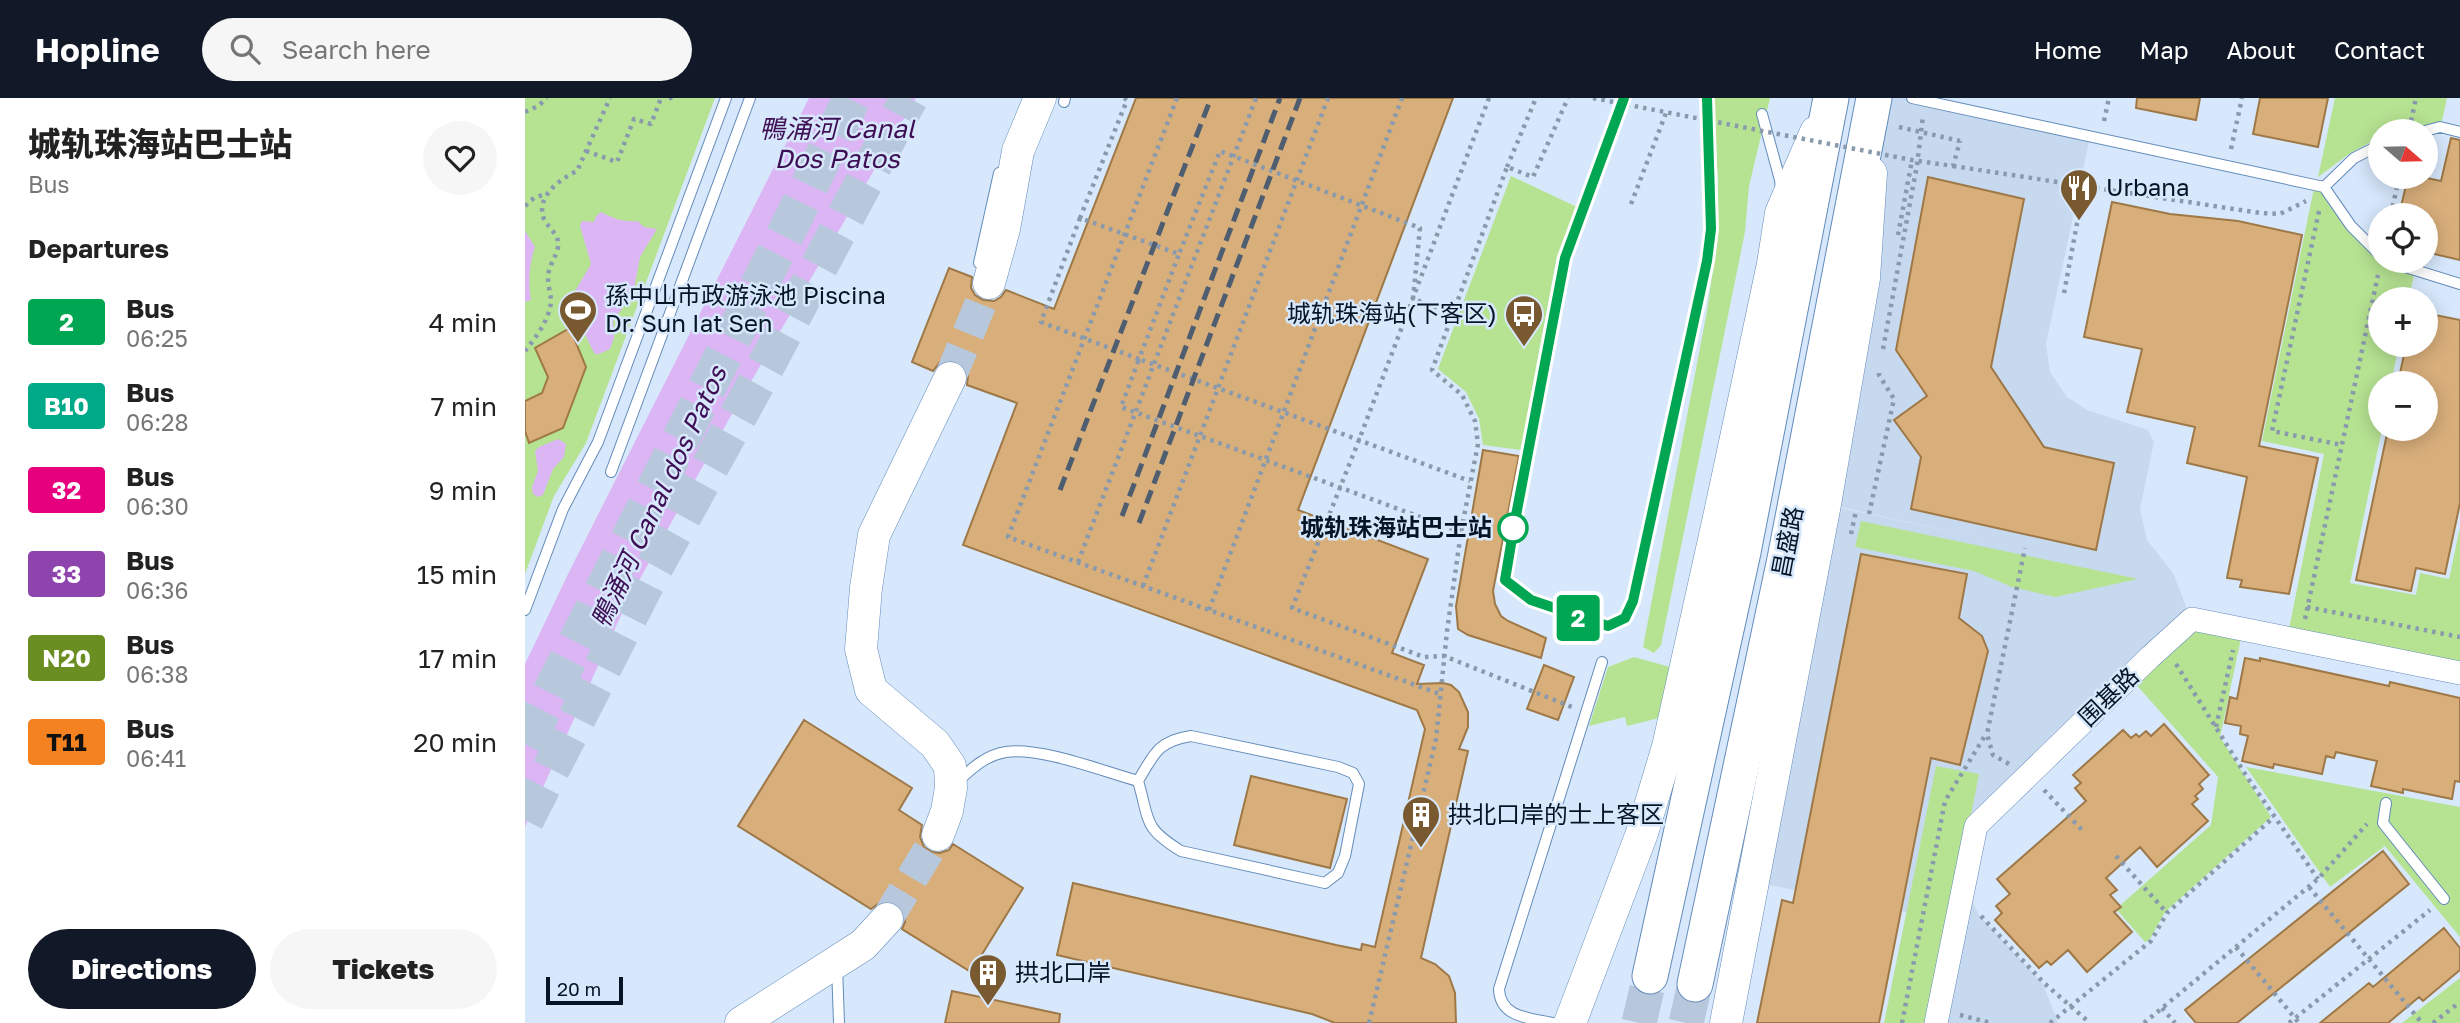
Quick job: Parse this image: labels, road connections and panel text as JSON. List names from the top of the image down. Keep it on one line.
{"streets":{"main road":["昌盛路"],"street":["围基路"]},"water":["鴨涌河 Canal Dos Patos","鴨涌河 Canal dos Patos"],"places":{"restaurant":["Urbana"],"sports":["孫中山市政游泳池 Piscina Dr. Sun Iat Sen"],"bus stop":["城轨珠海站(下客区)"],"other":["城轨珠海站巴士站"],"building":["拱北口岸的士上客区","拱北口岸"]},"lines":["bus line 2"],"scale_bar":"20 m","north":"right","page":{"header":"Hopline","search":"Search here","nav":["Home","Map","About","Contact"],"heading":[["城轨珠海站巴士站","Bus"],"Departures"],"on_map":"2","map_buttons":["+","−"],"list":[{"mark":"2","name":"Bus","note":"06:25","value":"4 min"},{"mark":"B10","name":"Bus","note":"06:28","value":"7 min"},{"mark":"32","name":"Bus","note":"06:30","value":"9 min"},{"mark":"33","name":"Bus","note":"06:36","value":"15 min"},{"mark":"N20","name":"Bus","note":"06:38","value":"17 min"},{"mark":"T11","name":"Bus","note":"06:41","value":"20 min"}],"buttons":["Directions","Tickets"],"scale":"20 m"}}
